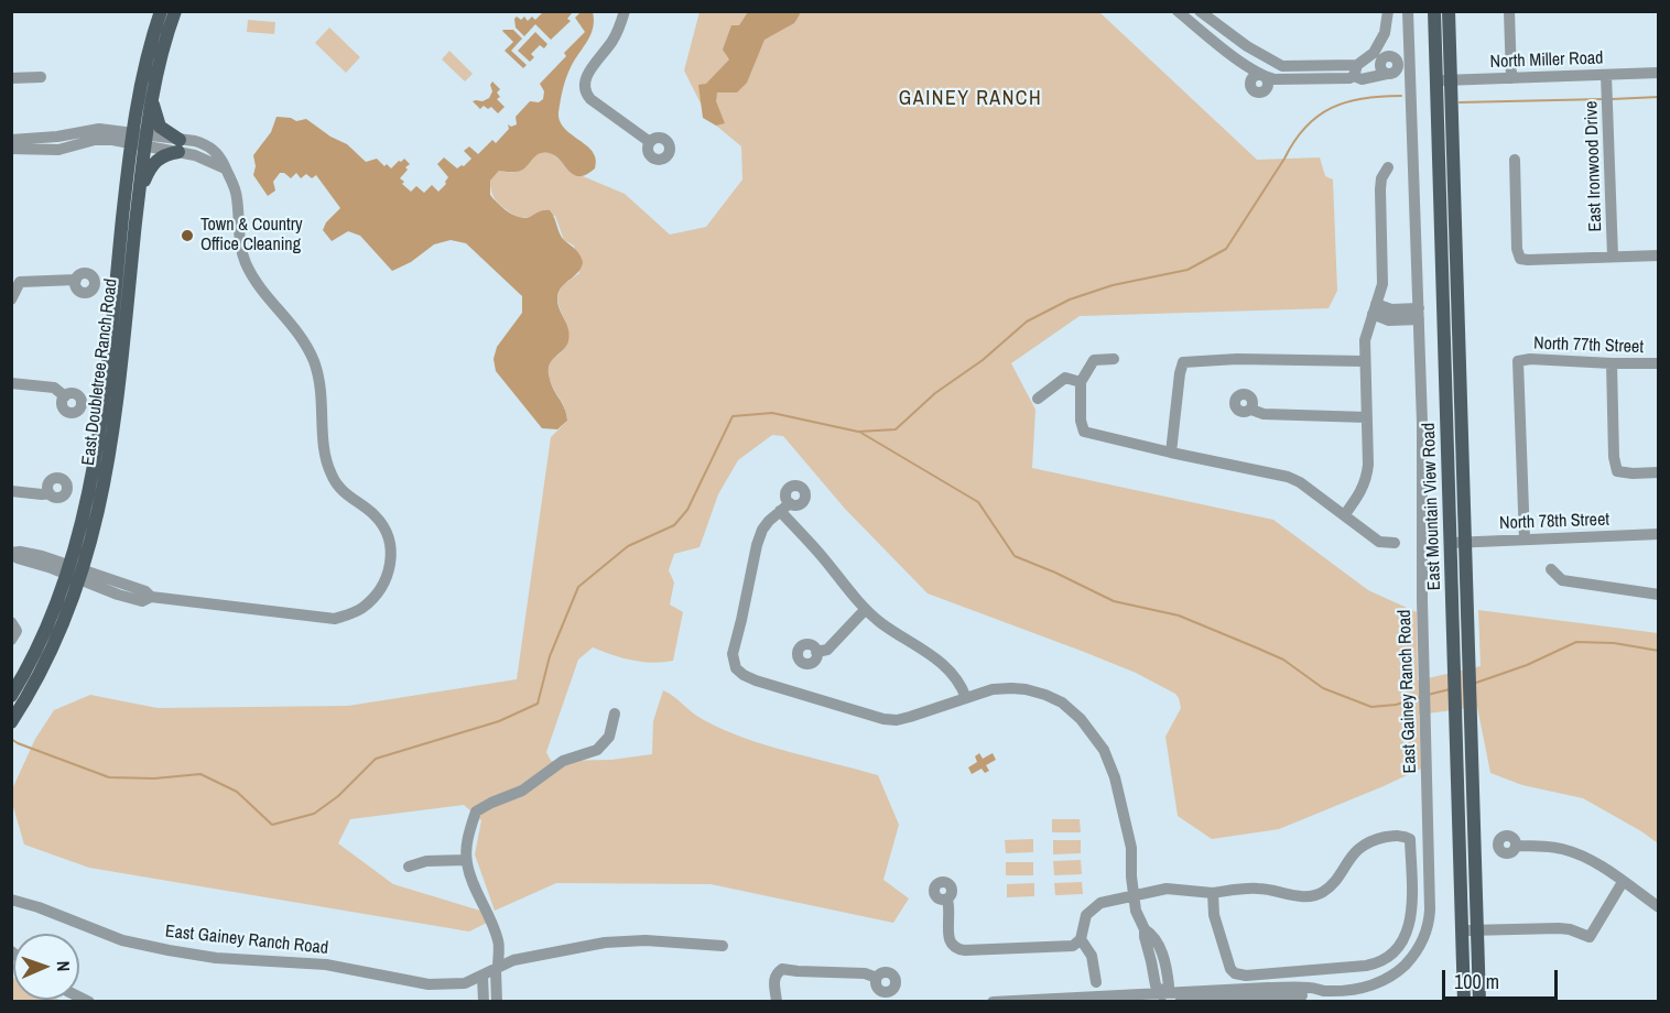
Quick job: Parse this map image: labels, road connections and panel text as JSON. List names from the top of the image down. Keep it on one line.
{"streets":{"main road":["East Doubletree Ranch Road","East Mountain View Road"],"street":["North Miller Road","East Ironwood Drive","North 77th Street","North 78th Street","East Gainey Ranch Road"]},"crossings":[["North Miller Road","East Ironwood Drive"],["North Miller Road","East Mountain View Road"],["North 77th Street","North 78th Street"],["East Mountain View Road","North 78th Street"]],"districts":["GAINEY RANCH"],"places":["Town & Country Office Cleaning"],"scale_bar":"100 m","north":"right"}
